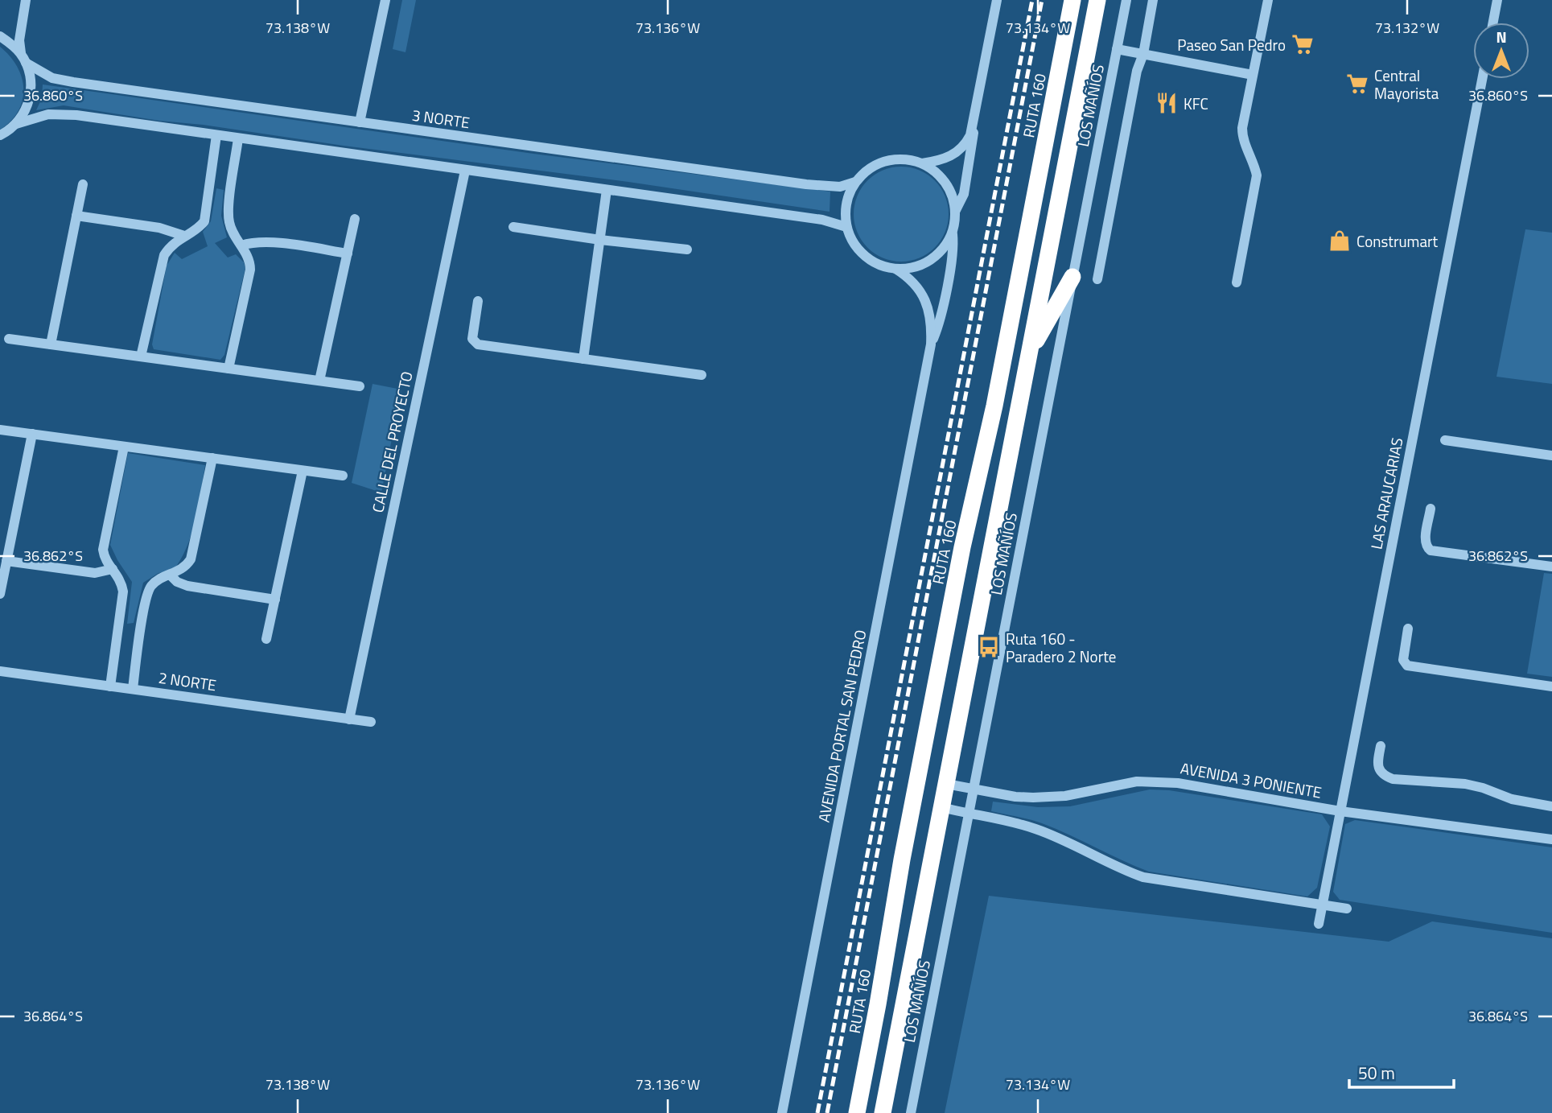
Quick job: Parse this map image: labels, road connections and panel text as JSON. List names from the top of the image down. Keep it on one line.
{"streets":{"highway":["RUTA 160"],"street":["LOS MAÑÍOS","3 NORTE","CALLE DEL PROYECTO","LAS ARAUCARIAS","2 NORTE","AVENIDA PORTAL SAN PEDRO","AVENIDA 3 PONIENTE"]},"crossings":[["LOS MAÑÍOS","AVENIDA 3 PONIENTE"],["3 NORTE","AVENIDA PORTAL SAN PEDRO"],["CALLE DEL PROYECTO","2 NORTE"],["LAS ARAUCARIAS","AVENIDA 3 PONIENTE"]],"places":{"supermarket":["Paseo San Pedro","Central Mayorista"],"restaurant":["KFC"],"shop":["Construmart"],"bus stop":["Ruta 160 - Paradero 2 Norte"]},"scale_bar":"50 m","north":"top","coordinates":["73.138°W","73.136°W","73.134°W","73.132°W","36.860°S","36.862°S","36.864°S"]}
